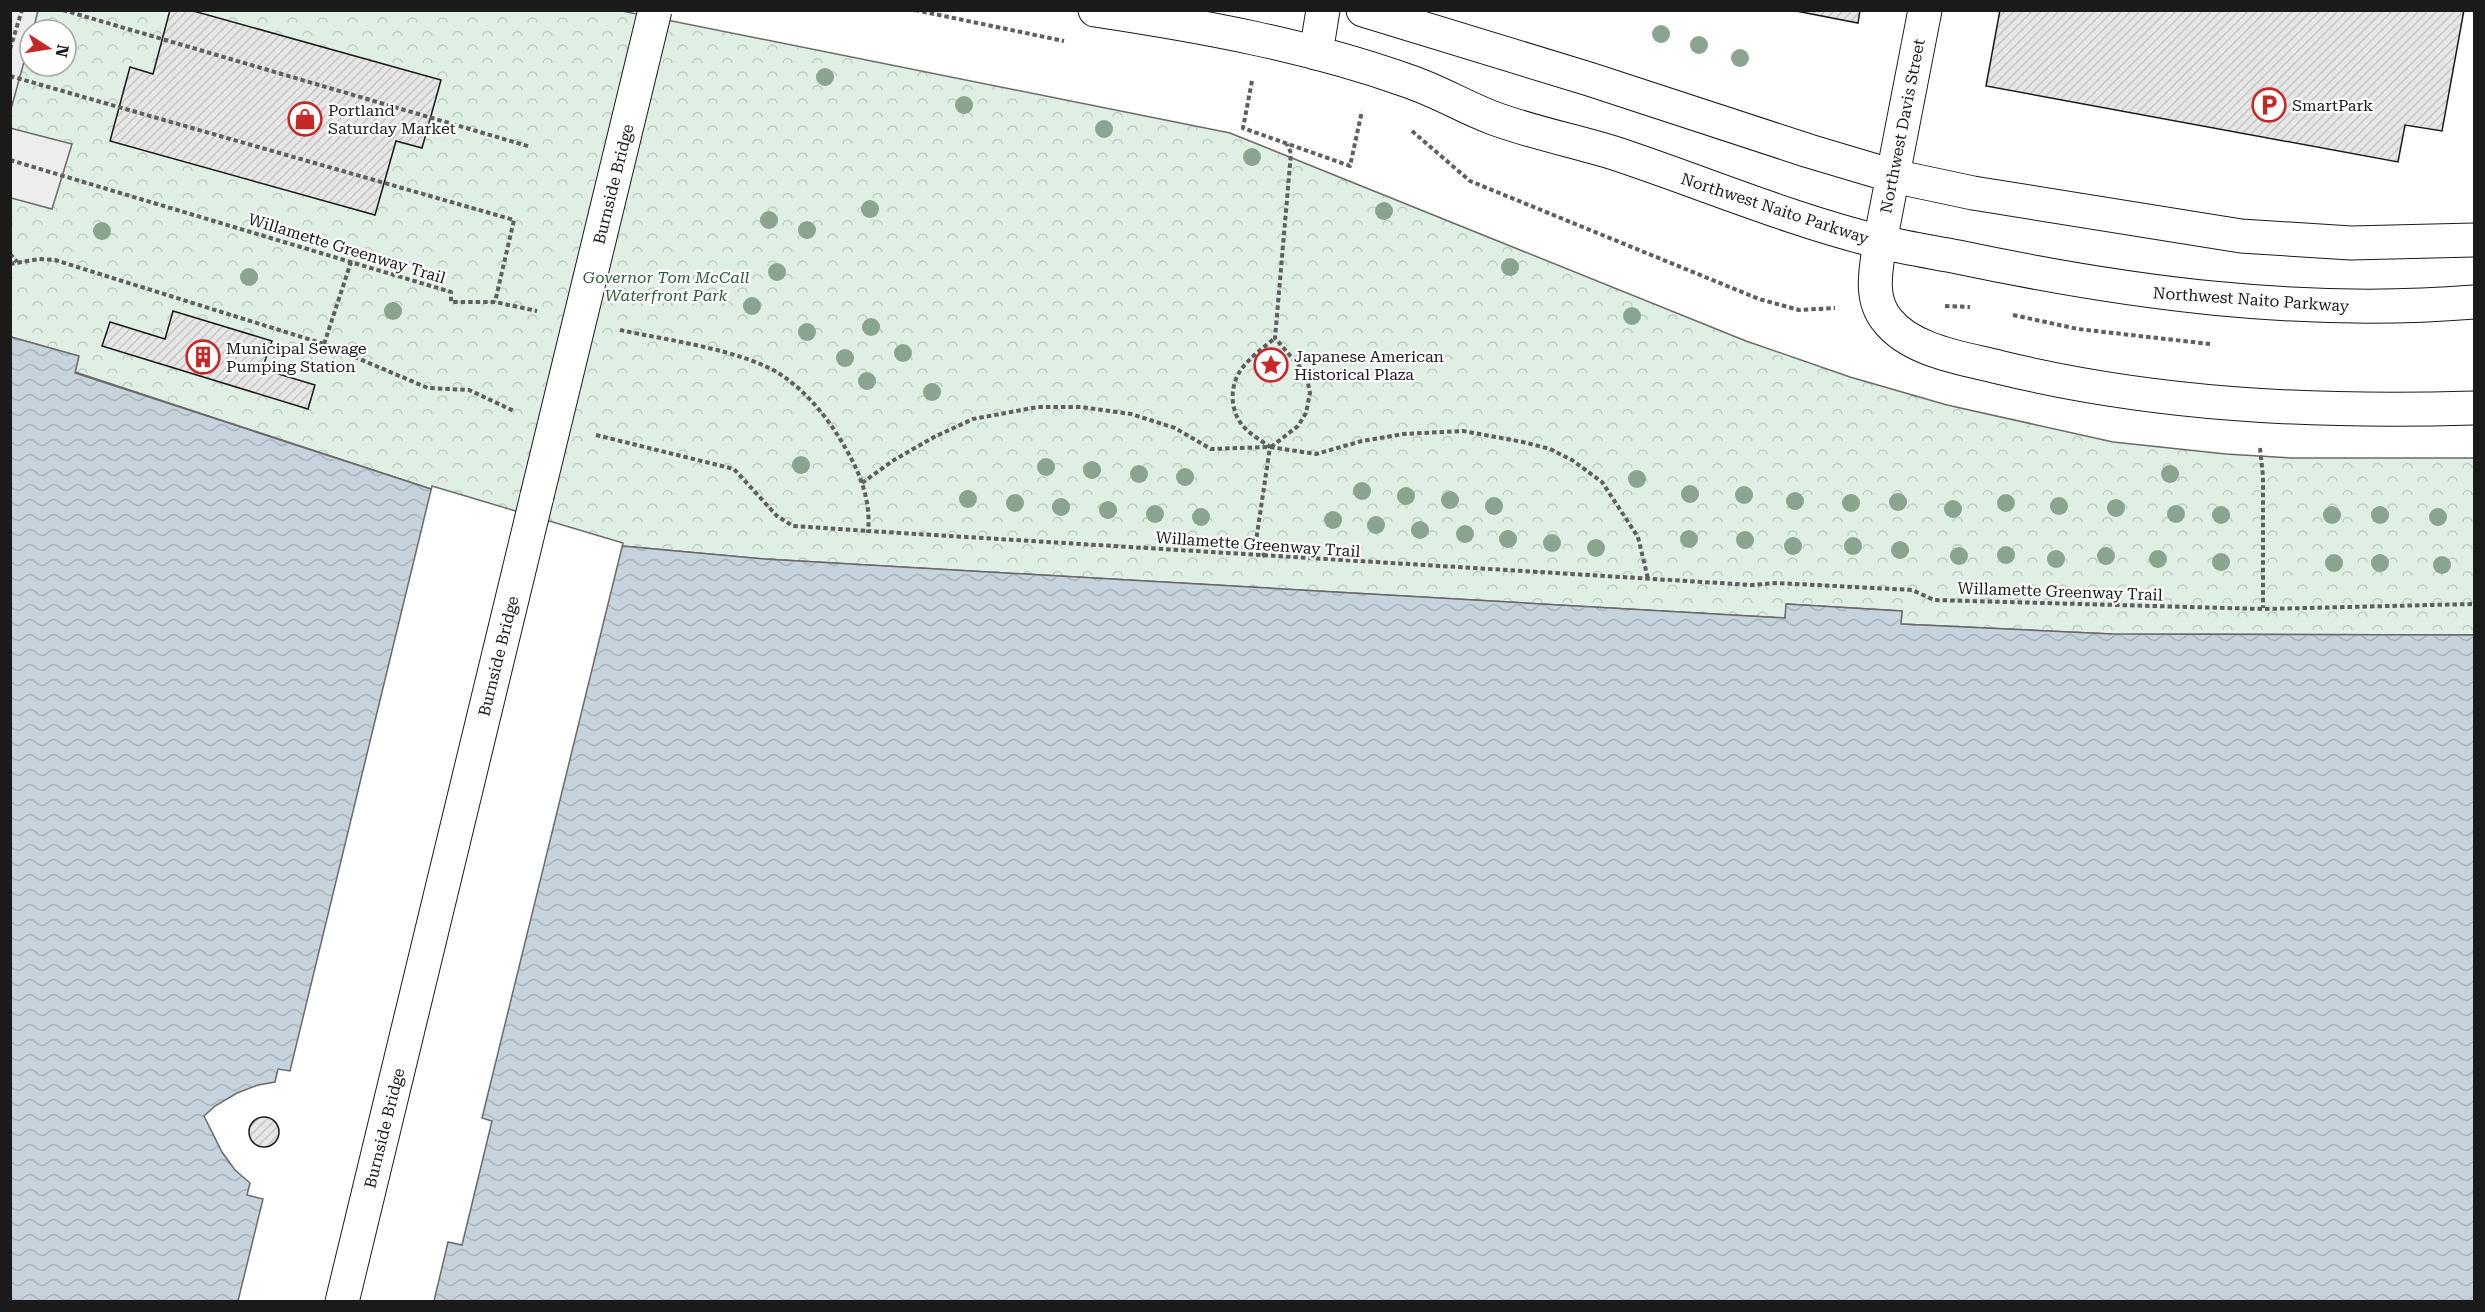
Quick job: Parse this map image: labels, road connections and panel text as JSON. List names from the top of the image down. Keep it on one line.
{"streets":{"main road":["Northwest Davis Street","Burnside Bridge","Northwest Naito Parkway"],"path":["Willamette Greenway Trail"]},"crossings":[["Northwest Davis Street","Northwest Naito Parkway"]],"parks":["Governor Tom McCall Waterfront Park"],"places":{"parking":["SmartPark"],"shop":["Portland Saturday Market"],"building":["Municipal Sewage Pumping Station"],"place":["Japanese American Historical Plaza"]},"north":"right"}
